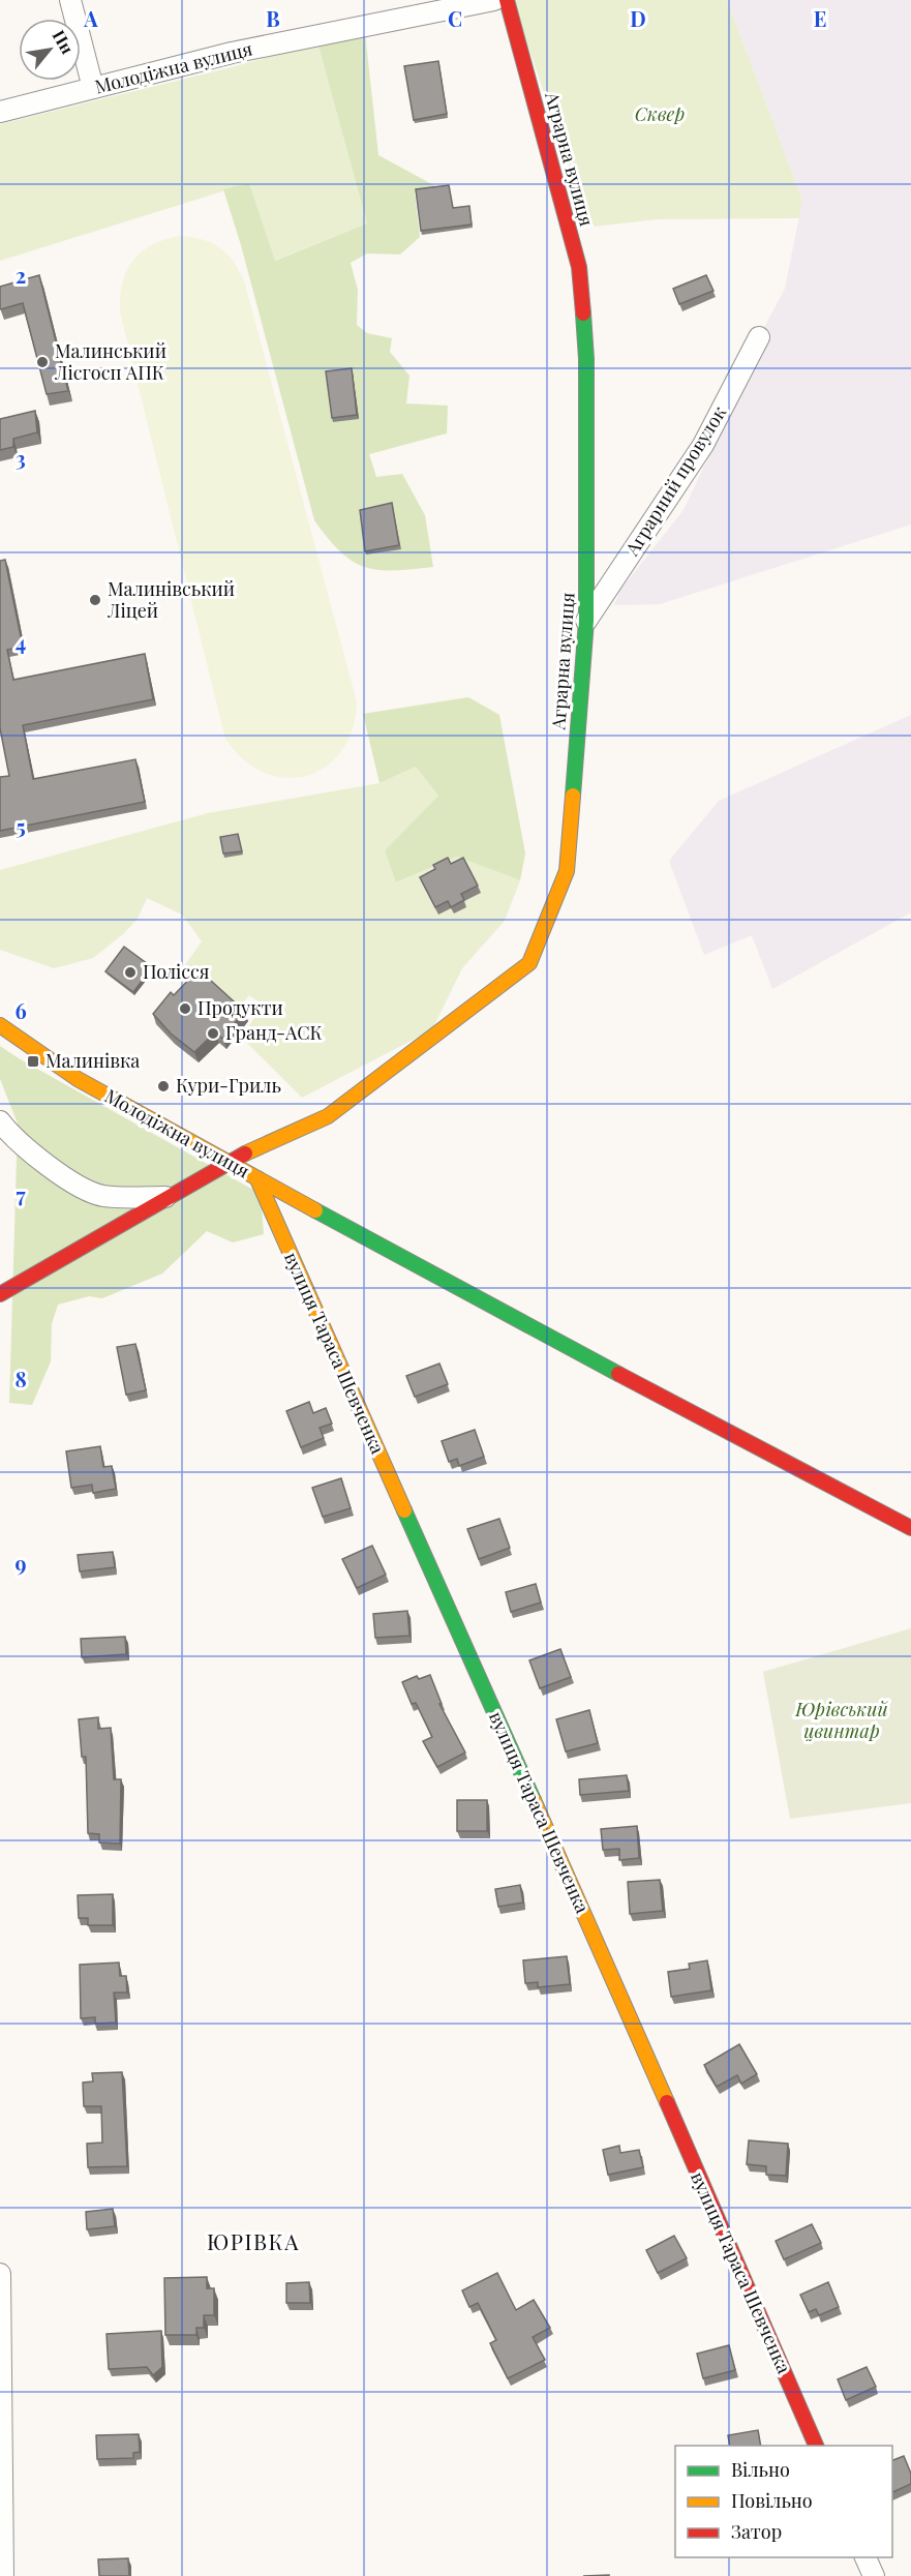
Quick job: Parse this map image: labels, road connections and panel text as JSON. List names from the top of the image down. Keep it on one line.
{"streets":{"street":["Молодіжна вулиця","Аграрна вулиця","Аграрний провулок","вулиця Тараса Шевченка"]},"crossings":[["Молодіжна вулиця","Аграрна вулиця"],["Молодіжна вулиця","вулиця Тараса Шевченка"],["Аграрна вулиця","Аграрний провулок"]],"districts":["ЮРІВКА"],"parks":["Сквер","Юрівський цвинтар"],"places":{"other":["Малинський Лісгосп АПК","Малинівський Ліцей","Полісся","Продукти","Гранд-АСК","Кури-Гриль"],"transit":["Малинівка"]},"legend":["Вільно","Повільно","Затор"],"north":"top right","grid":{"columns":["A","B","C","D","E"],"rows":["2","3","4","5","6","7","8","9"]}}
